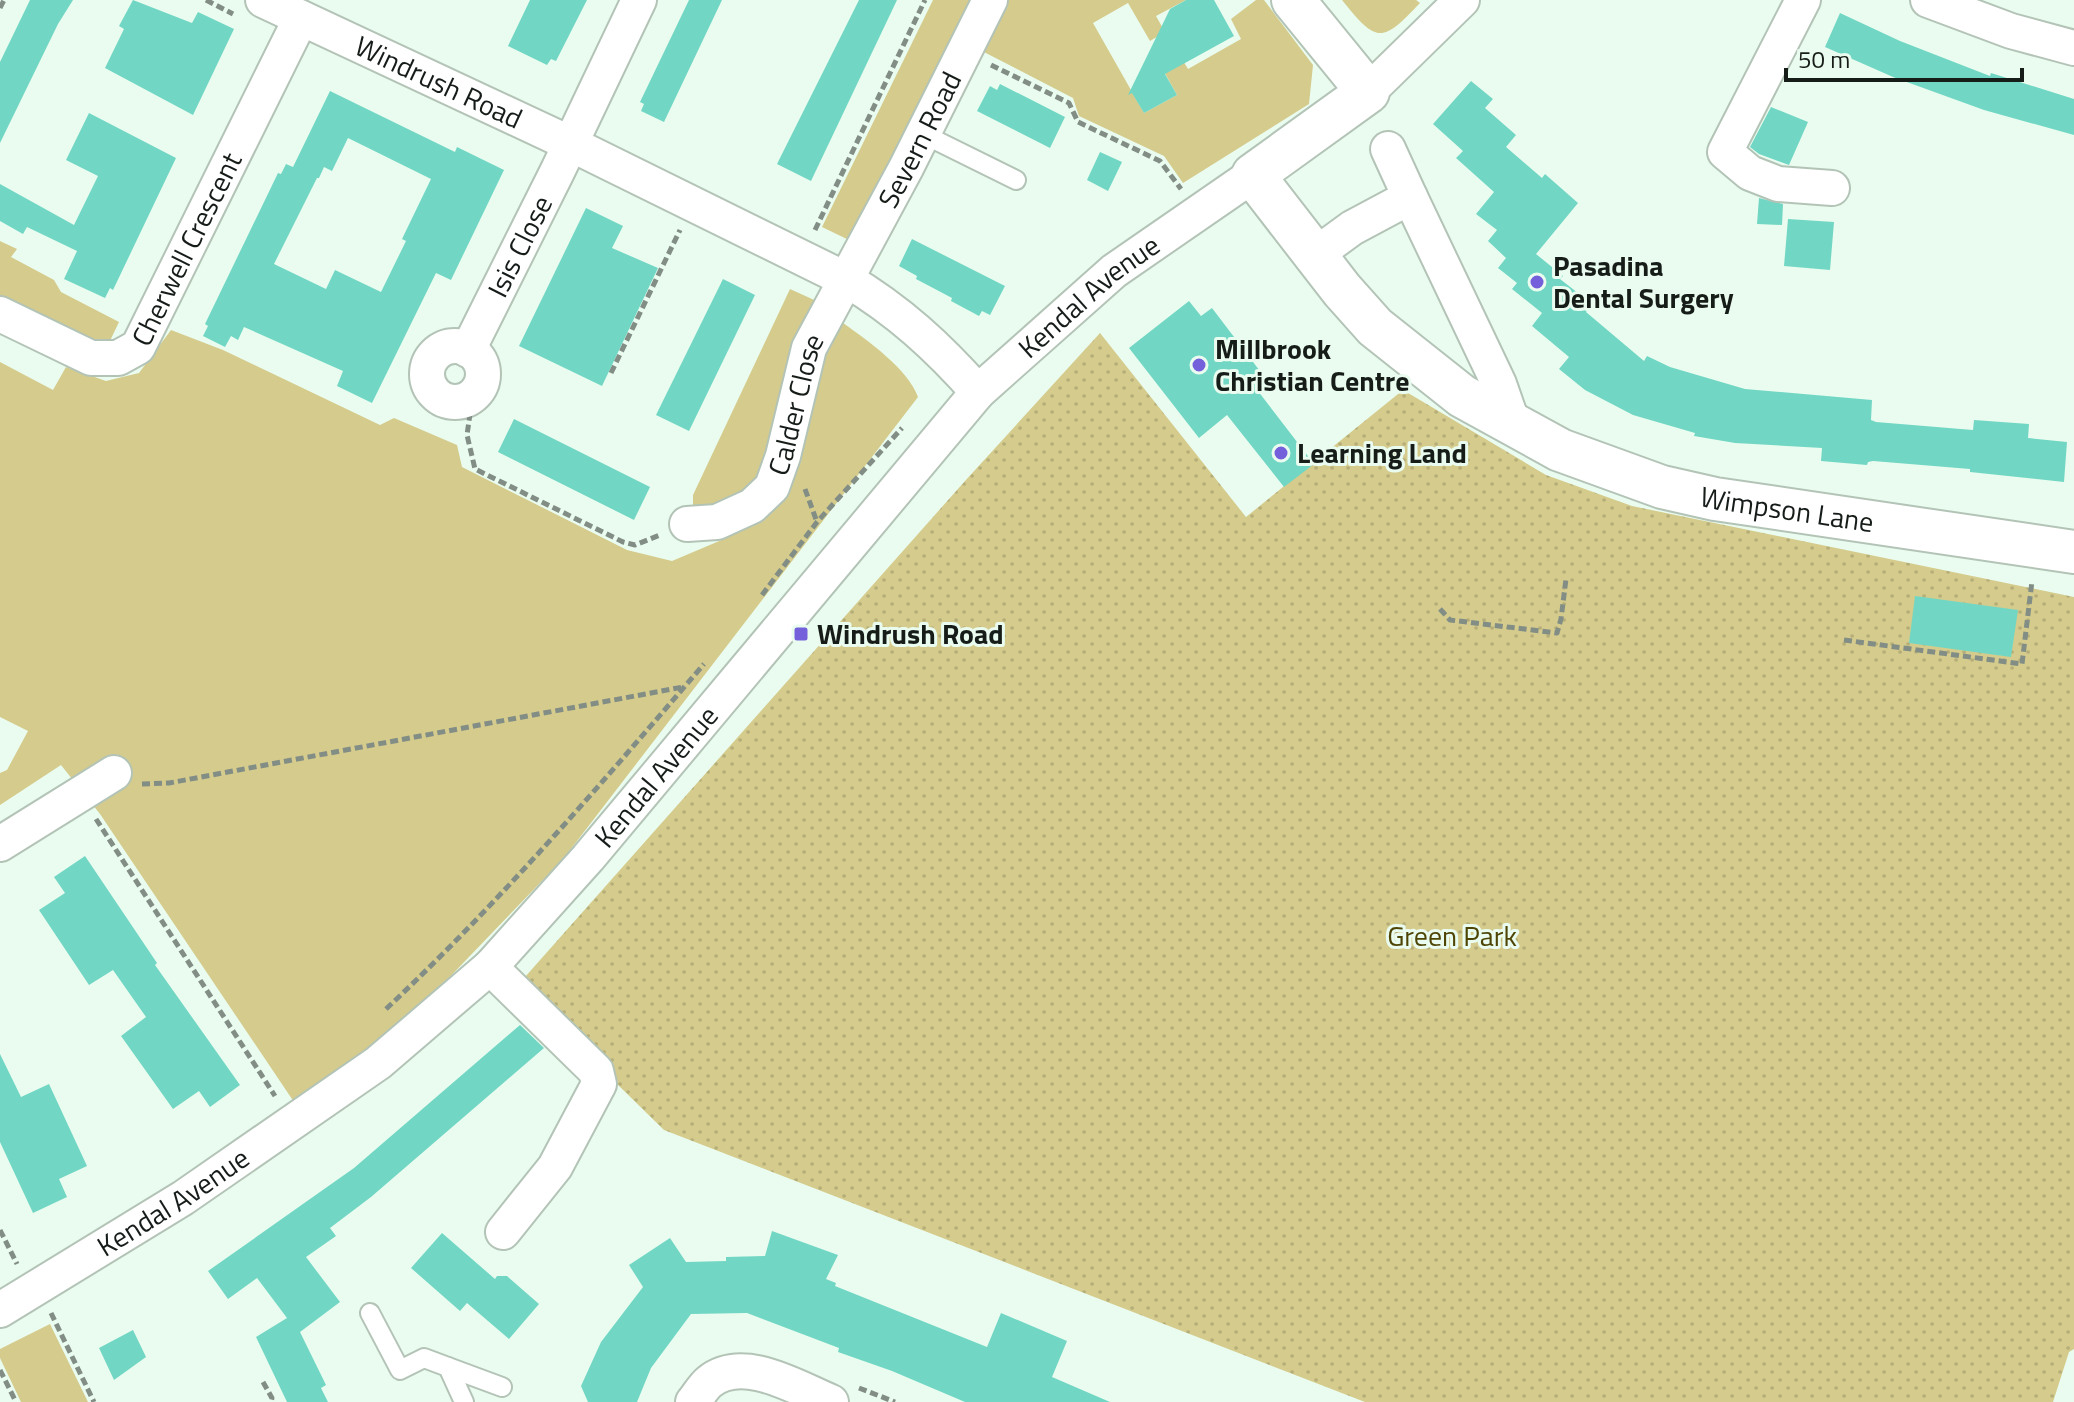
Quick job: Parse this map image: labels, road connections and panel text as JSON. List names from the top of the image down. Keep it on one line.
{"streets":{"street":["Windrush Road","Severn Road","Isis Close","Cherwell Crescent","Kendal Avenue","Calder Close","Wimpson Lane"]},"crossings":[["Windrush Road","Severn Road"],["Windrush Road","Isis Close"],["Windrush Road","Cherwell Crescent"],["Windrush Road","Kendal Avenue"],["Windrush Road","Calder Close"],["Severn Road","Calder Close"],["Kendal Avenue","Wimpson Lane"]],"parks":["Green Park"],"places":{"other":["Pasadina Dental Surgery","Millbrook Christian Centre","Learning Land"],"transit":["Windrush Road"]},"scale_bar":"50 m"}
